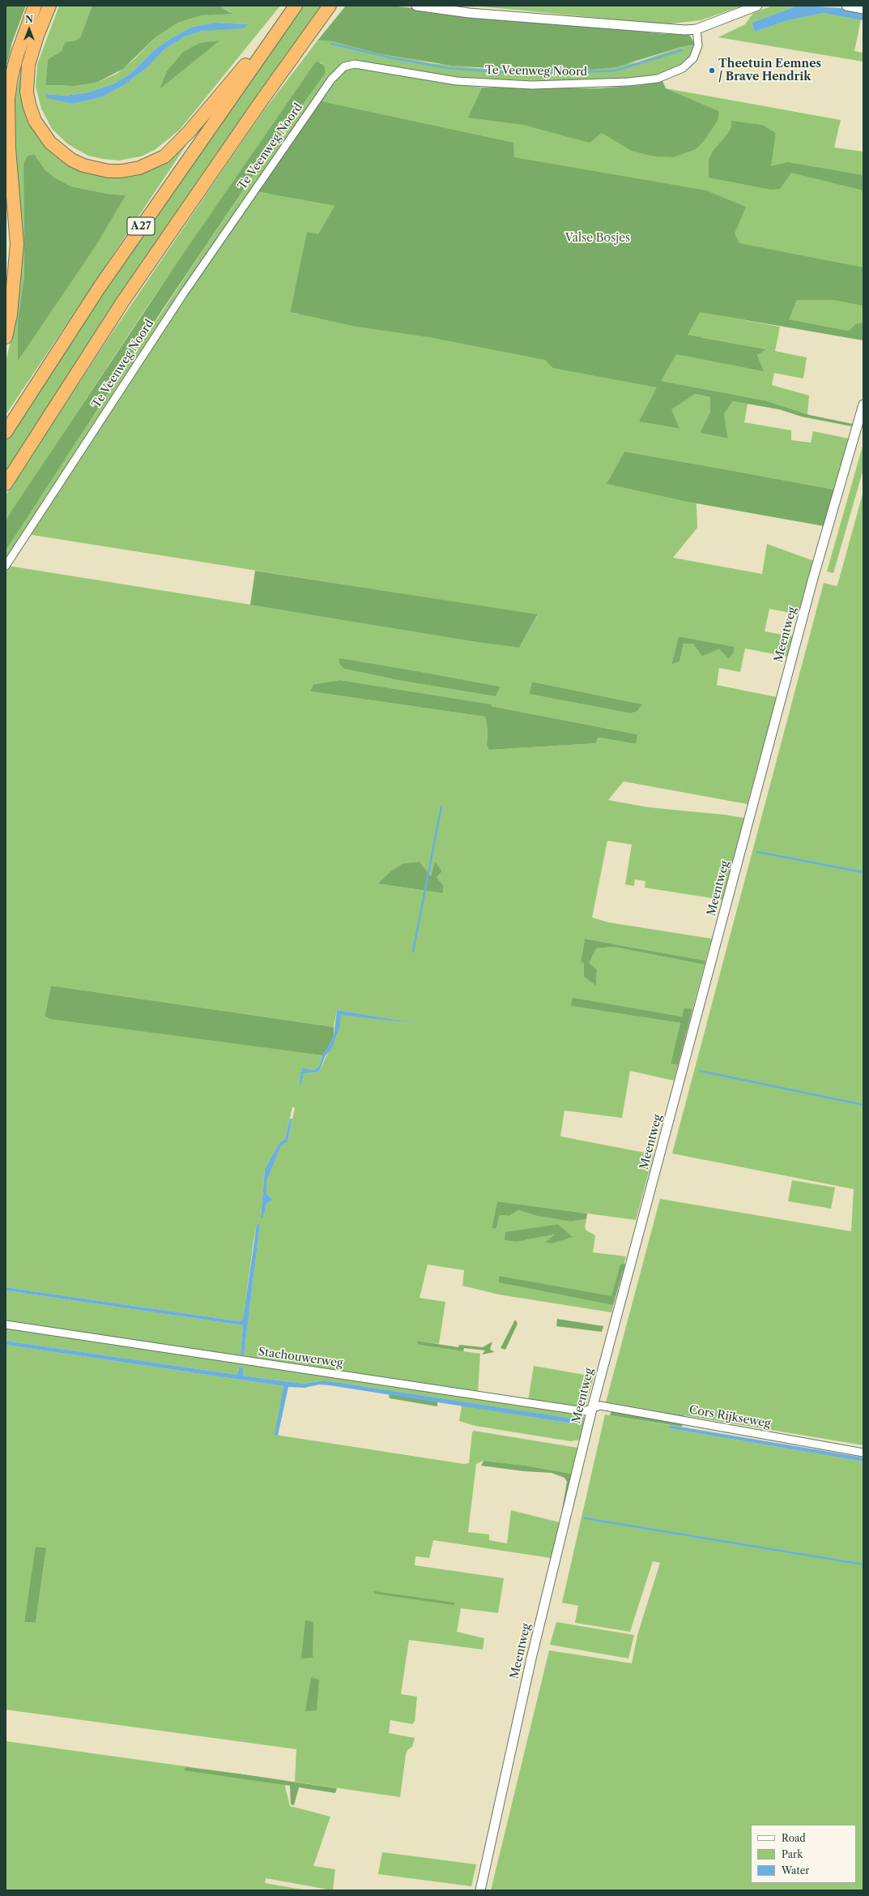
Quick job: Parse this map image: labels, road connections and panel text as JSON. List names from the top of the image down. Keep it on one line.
{"streets":{"highway":["A27"],"street":["Te Veenweg Noord","Meentweg","Stachouwerweg","Cors Rijkseweg"]},"crossings":[["Meentweg","Stachouwerweg"],["Meentweg","Cors Rijkseweg"],["Stachouwerweg","Cors Rijkseweg"]],"parks":["Valse Bosjes"],"places":["Theetuin Eemnes / Brave Hendrik"],"legend":["Road","Park","Water"],"north":"top"}
